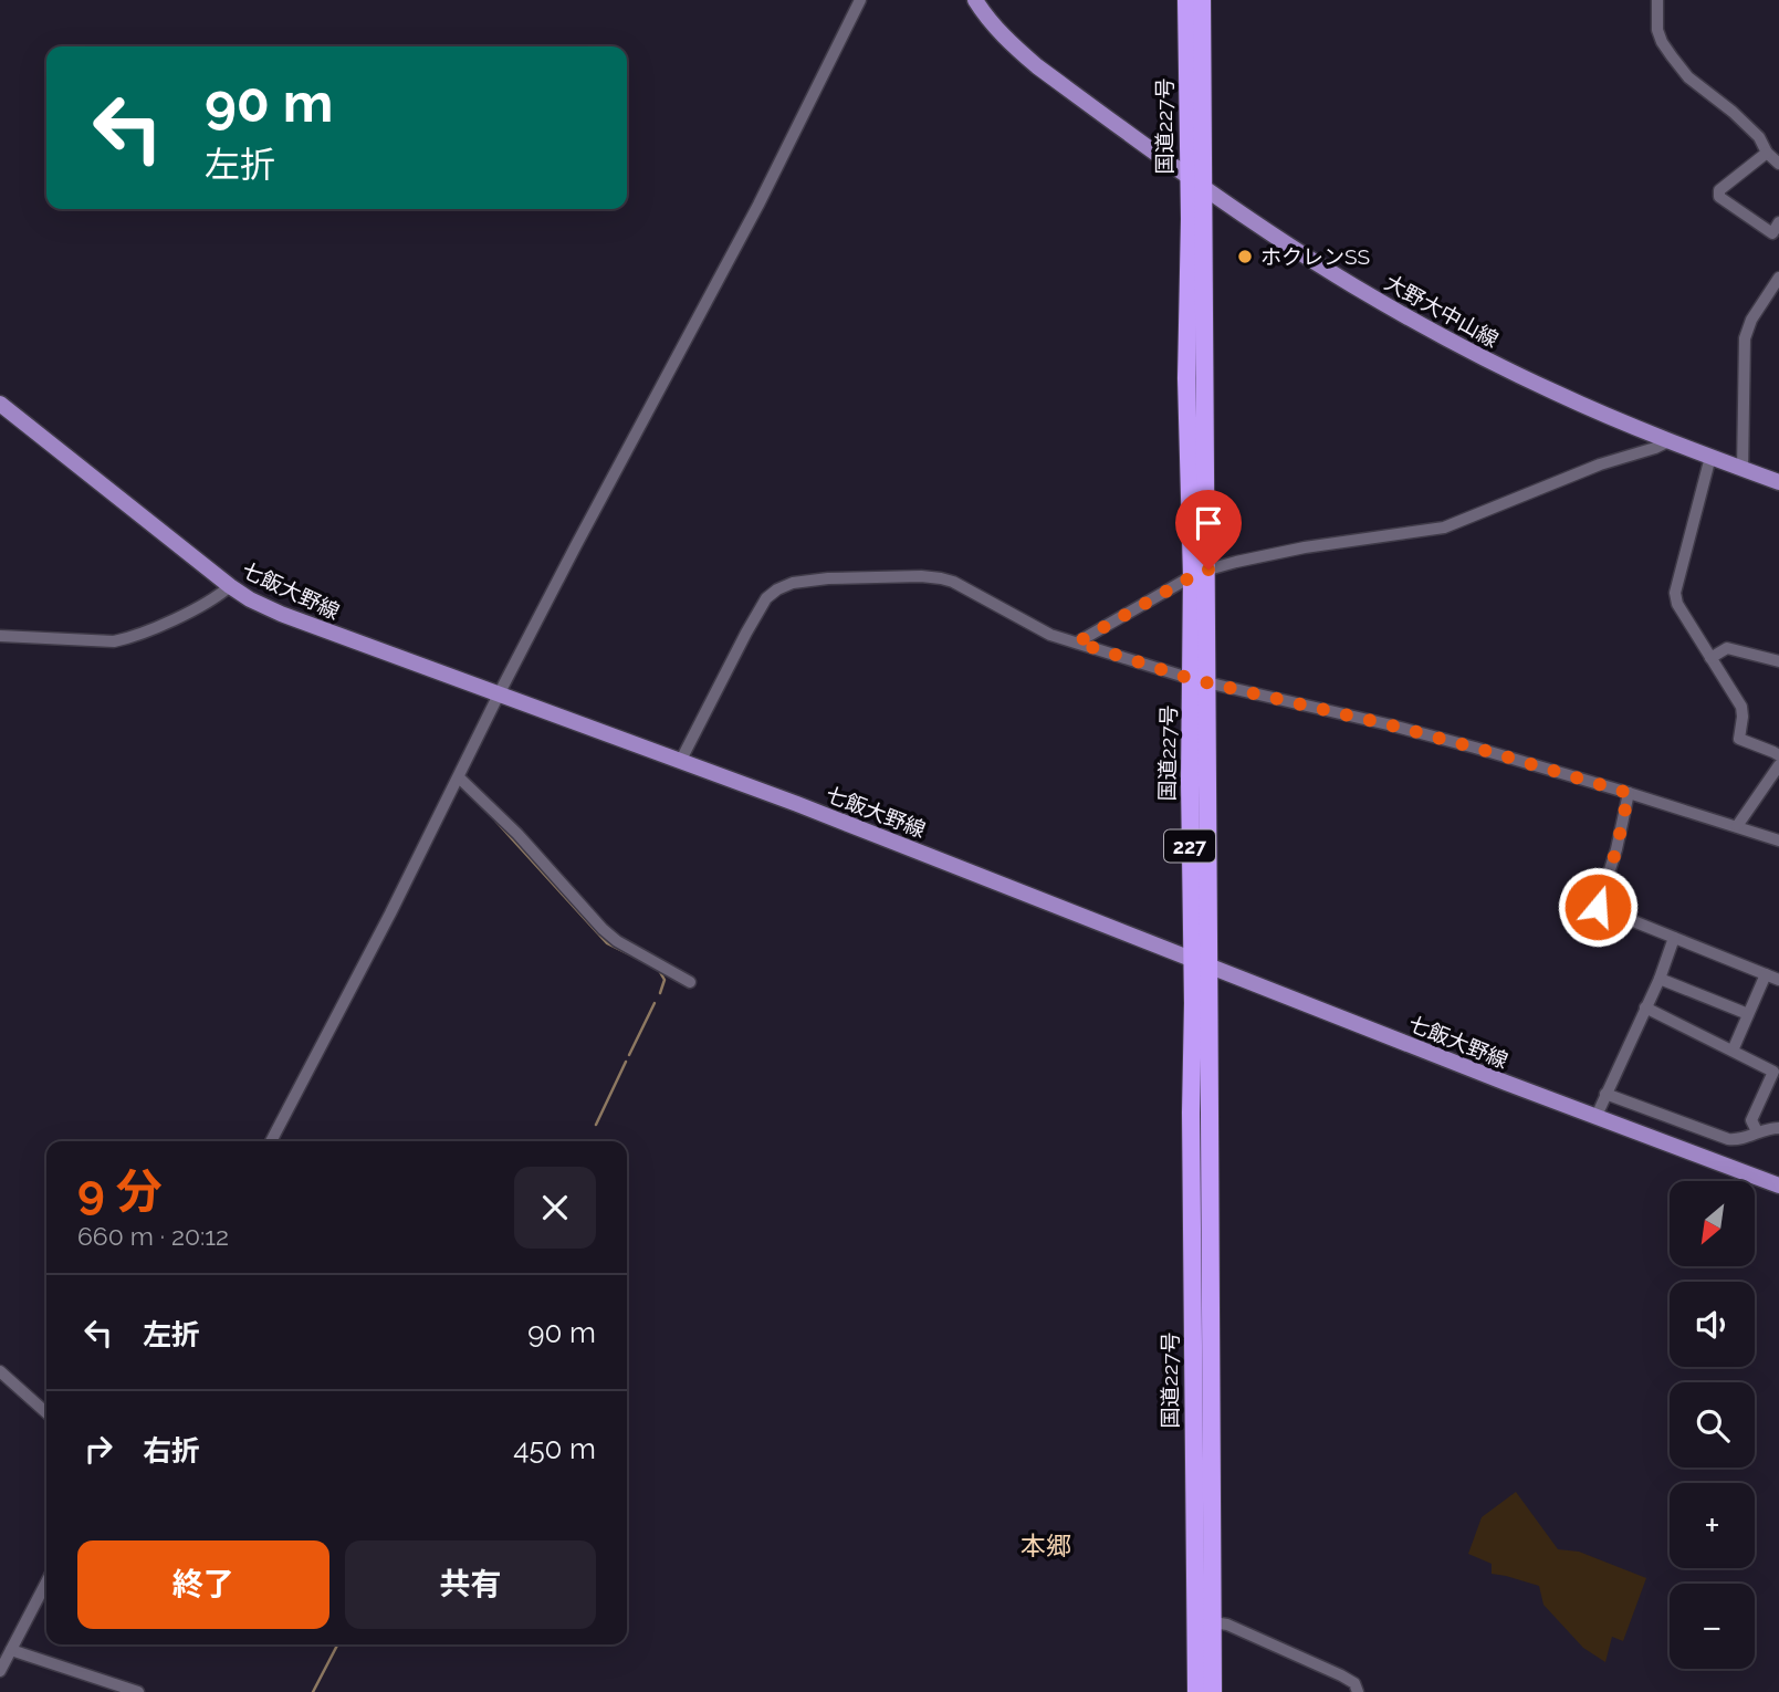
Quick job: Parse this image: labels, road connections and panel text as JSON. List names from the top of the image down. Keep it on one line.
{"streets":{"highway":["国道227号","227"],"main road":["大野大中山線","七飯大野線"]},"crossings":[["国道227号","大野大中山線"],["国道227号","七飯大野線"]],"districts":["本郷"],"places":["ホクレンSS"],"north":"bottom left","page":{"turn":["90 m","左折"],"heading":["9 分","660 m · 20:12"],"map_buttons":["+","−"],"list":[{"name":"左折","value":"90 m"},{"name":"右折","value":"450 m"}],"buttons":["終了","共有"]}}
